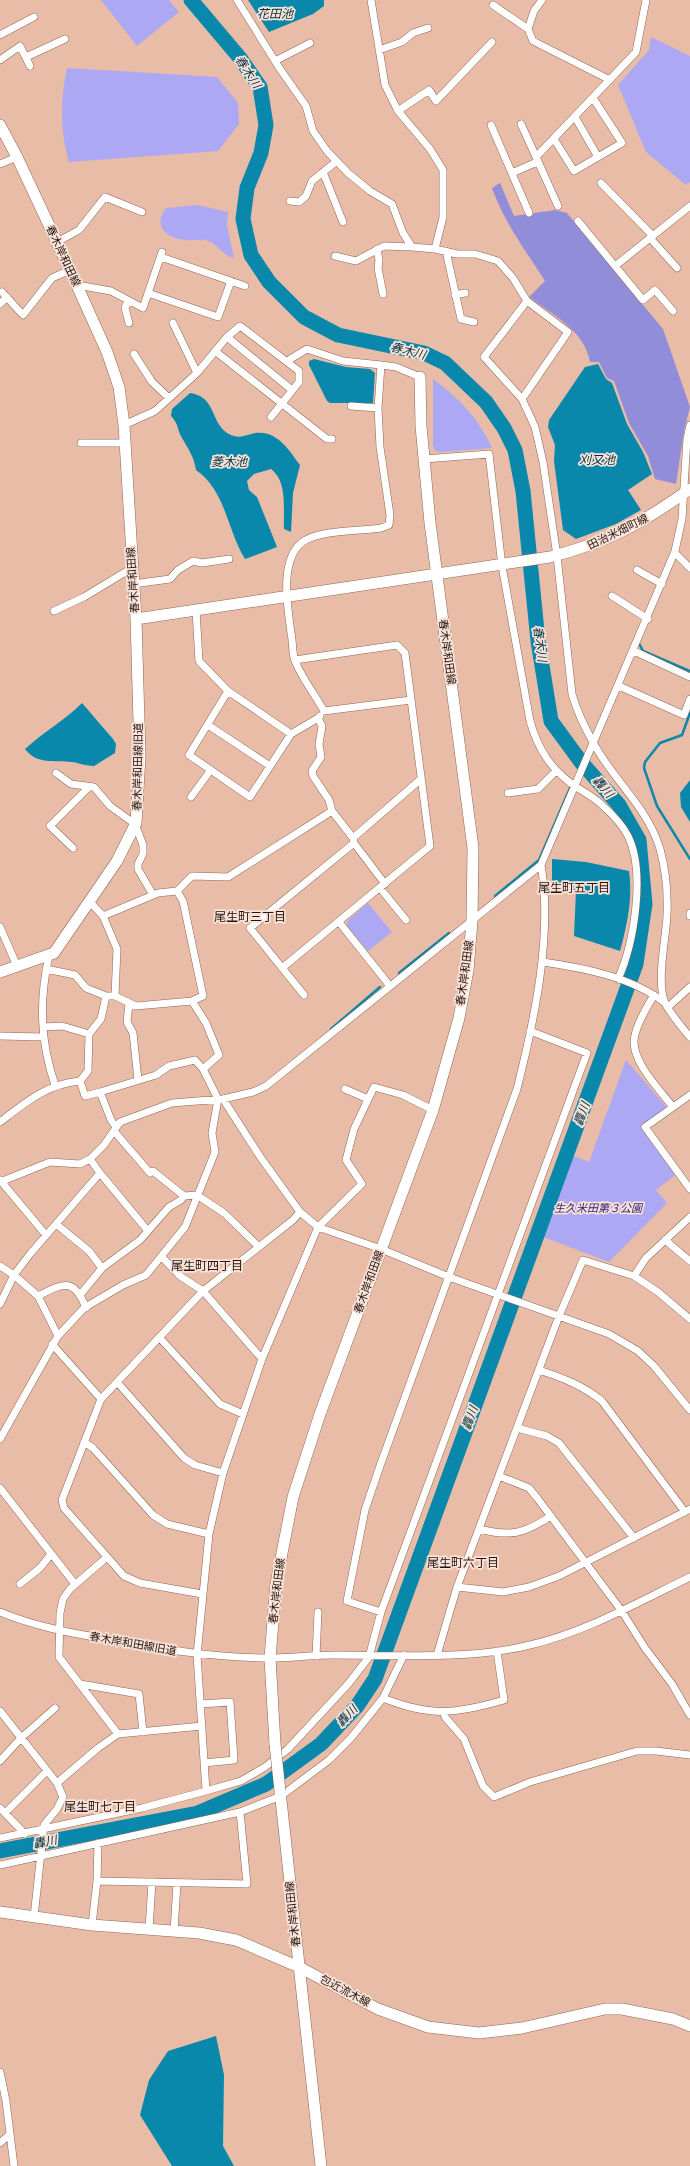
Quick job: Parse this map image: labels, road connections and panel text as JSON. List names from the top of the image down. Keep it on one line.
{"streets":{"main road":["春木岸和田線","田治米畑町線","春木岸和田線旧道","包近流木線"]},"crossings":[["春木岸和田線","春木岸和田線旧道"],["春木岸和田線","包近流木線"]],"districts":["尾生町五丁目","尾生町三丁目","尾生町四丁目","尾生町六丁目","尾生町七丁目"],"water":["花田池","春木川","刈又池","菱木池","轟川"],"parks":["生久米田第３公園"]}
